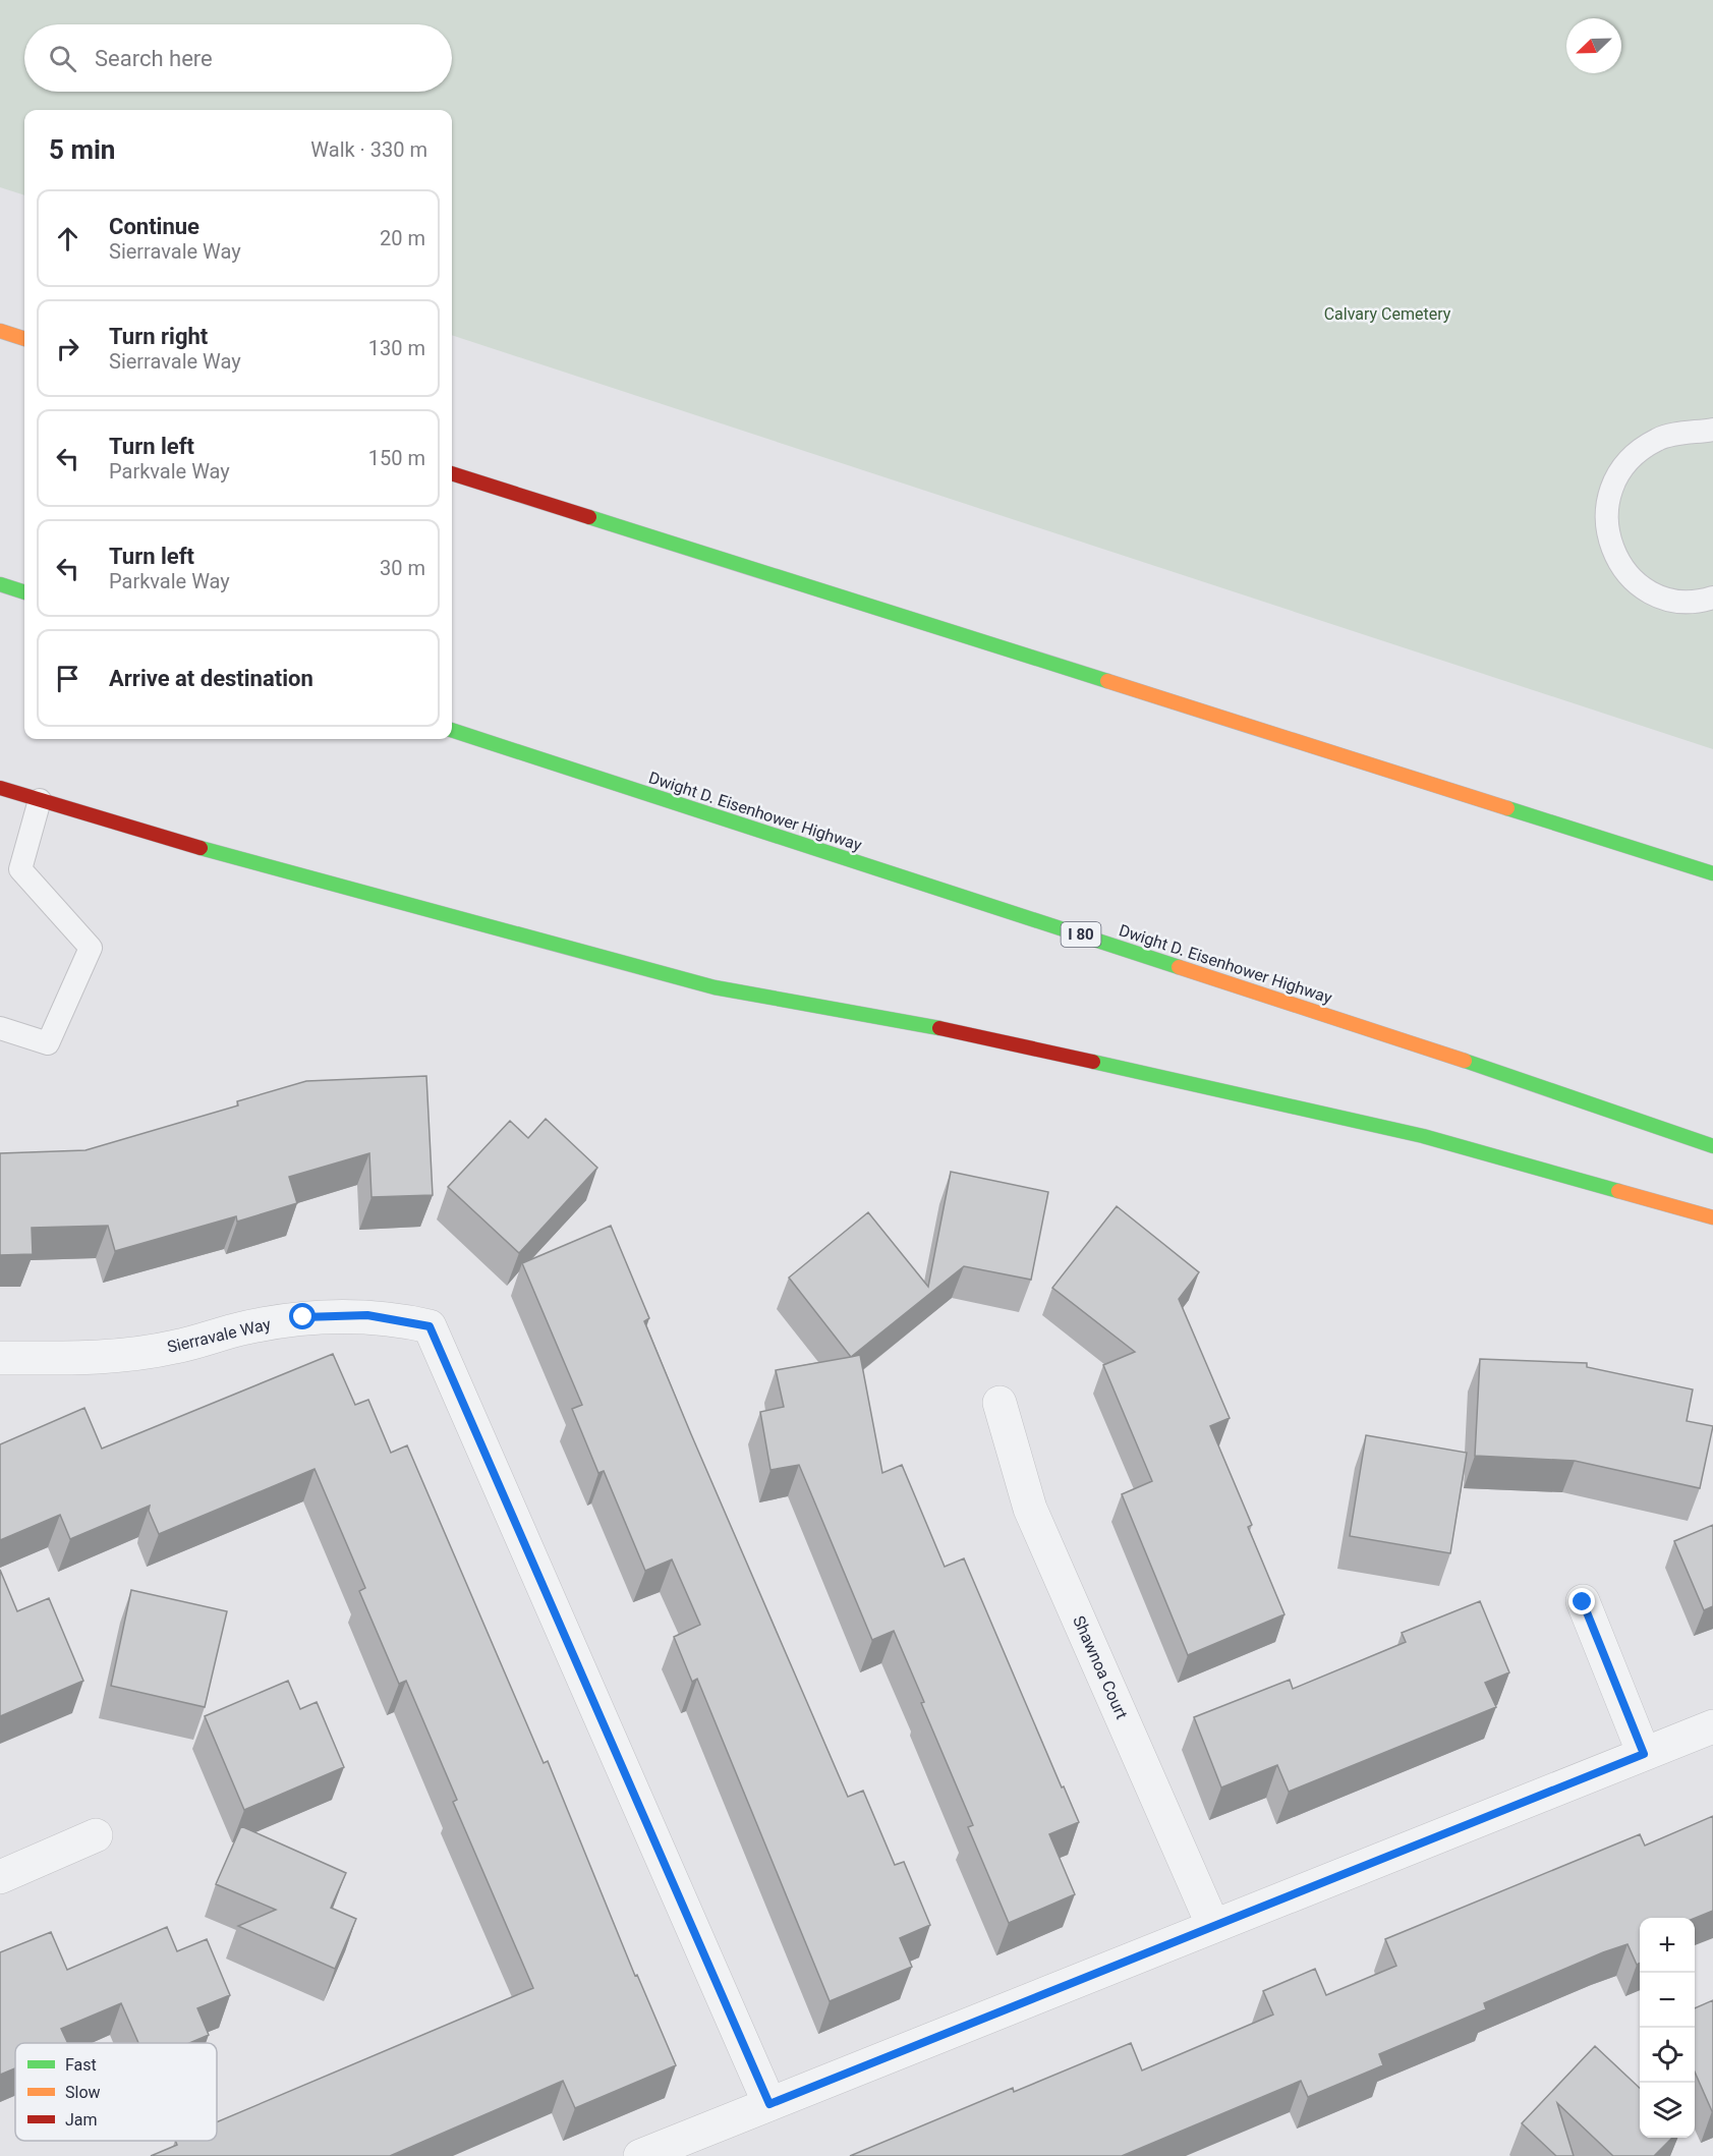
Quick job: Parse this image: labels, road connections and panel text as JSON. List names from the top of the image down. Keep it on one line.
{"streets":{"highway":["Dwight D. Eisenhower Highway","I 80"],"street":["Sierravale Way","Shawnoa Court"]},"parks":["Calvary Cemetery"],"legend":["Fast","Slow","Jam"],"north":"bottom left","page":{"search":"Search here","heading":["5 min","Walk · 330 m"],"list":[["Continue","Sierravale Way","20 m"],["Turn right","Sierravale Way","130 m"],["Turn left","Parkvale Way","150 m"],["Turn left","Parkvale Way","30 m"],"Arrive at destination"],"map_buttons":["+","−"]}}
